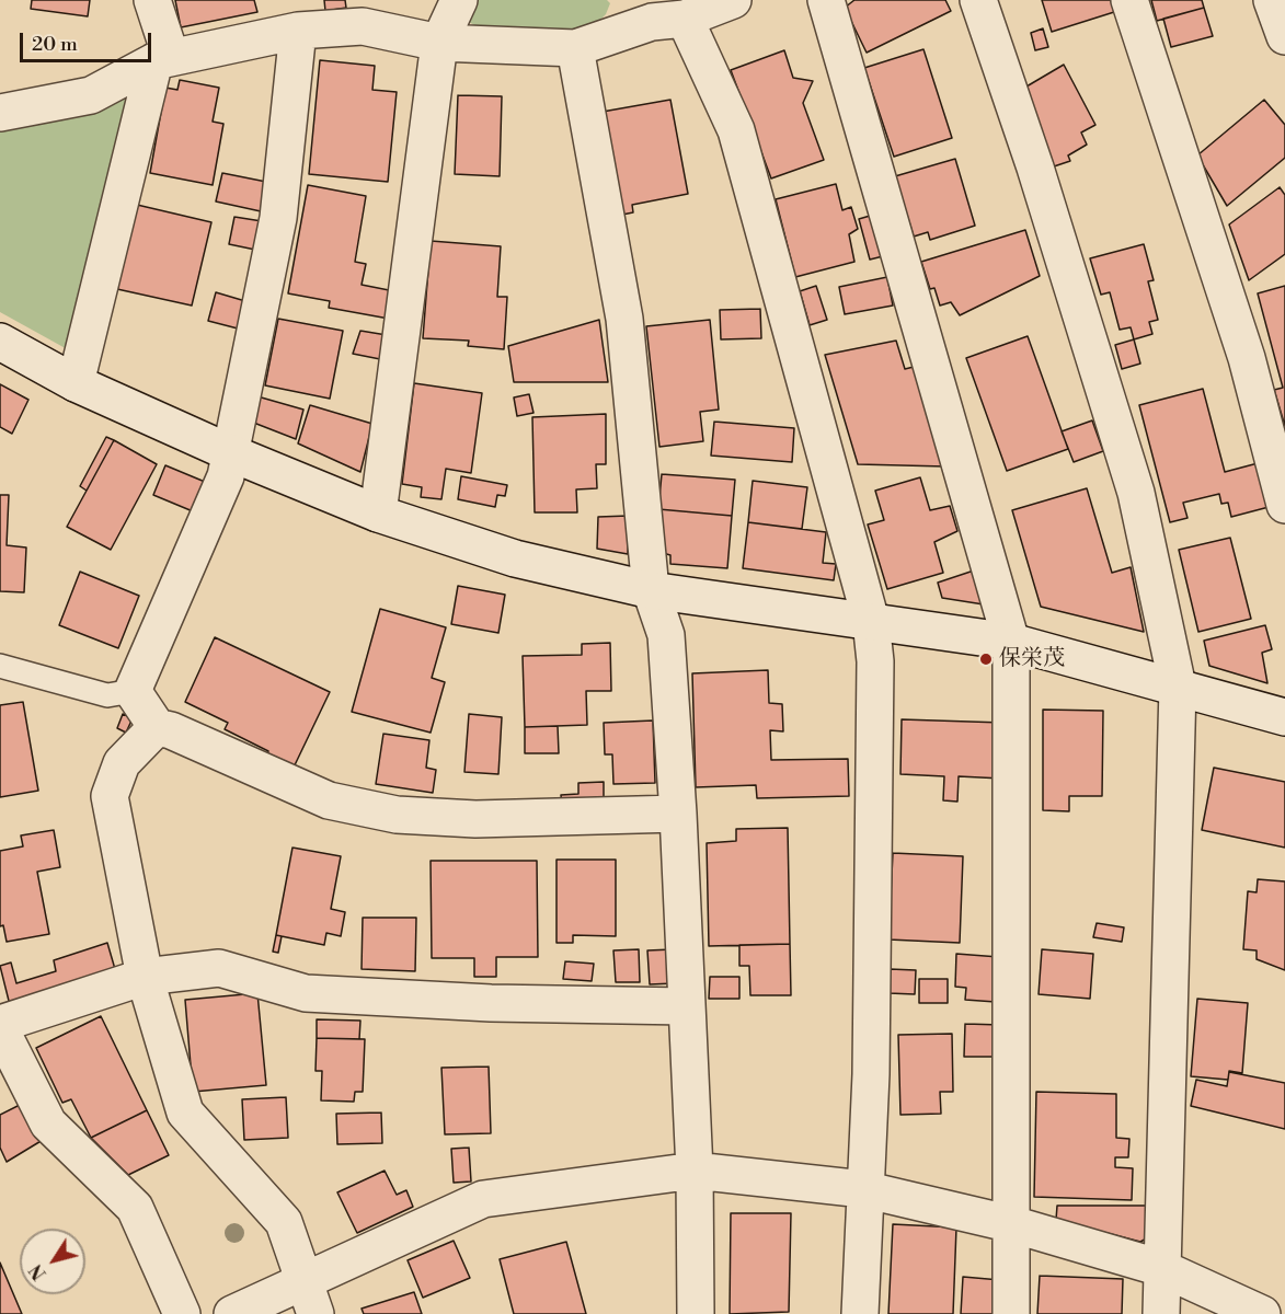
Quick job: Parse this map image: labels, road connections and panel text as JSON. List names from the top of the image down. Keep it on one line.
{"places":["保栄茂"],"scale_bar":"20 m","north":"bottom left"}
